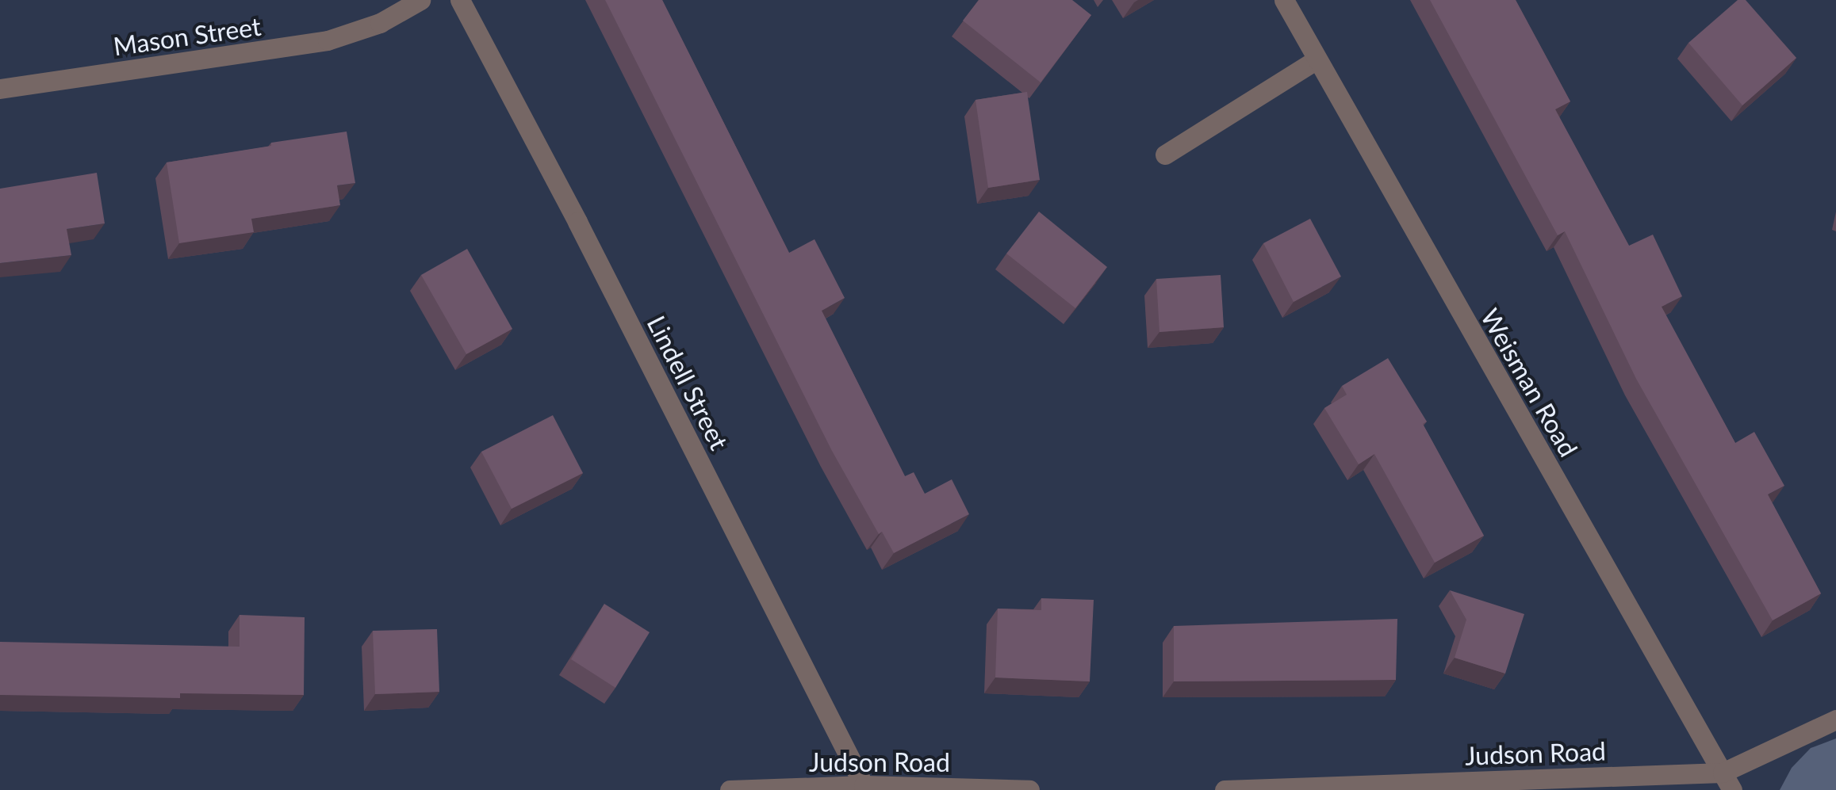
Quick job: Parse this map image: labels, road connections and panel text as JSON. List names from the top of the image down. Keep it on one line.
{"streets":{"street":["Mason Street","Lindell Street","Weisman Road","Judson Road"]},"crossings":[["Lindell Street","Judson Road"],["Weisman Road","Judson Road"]]}
